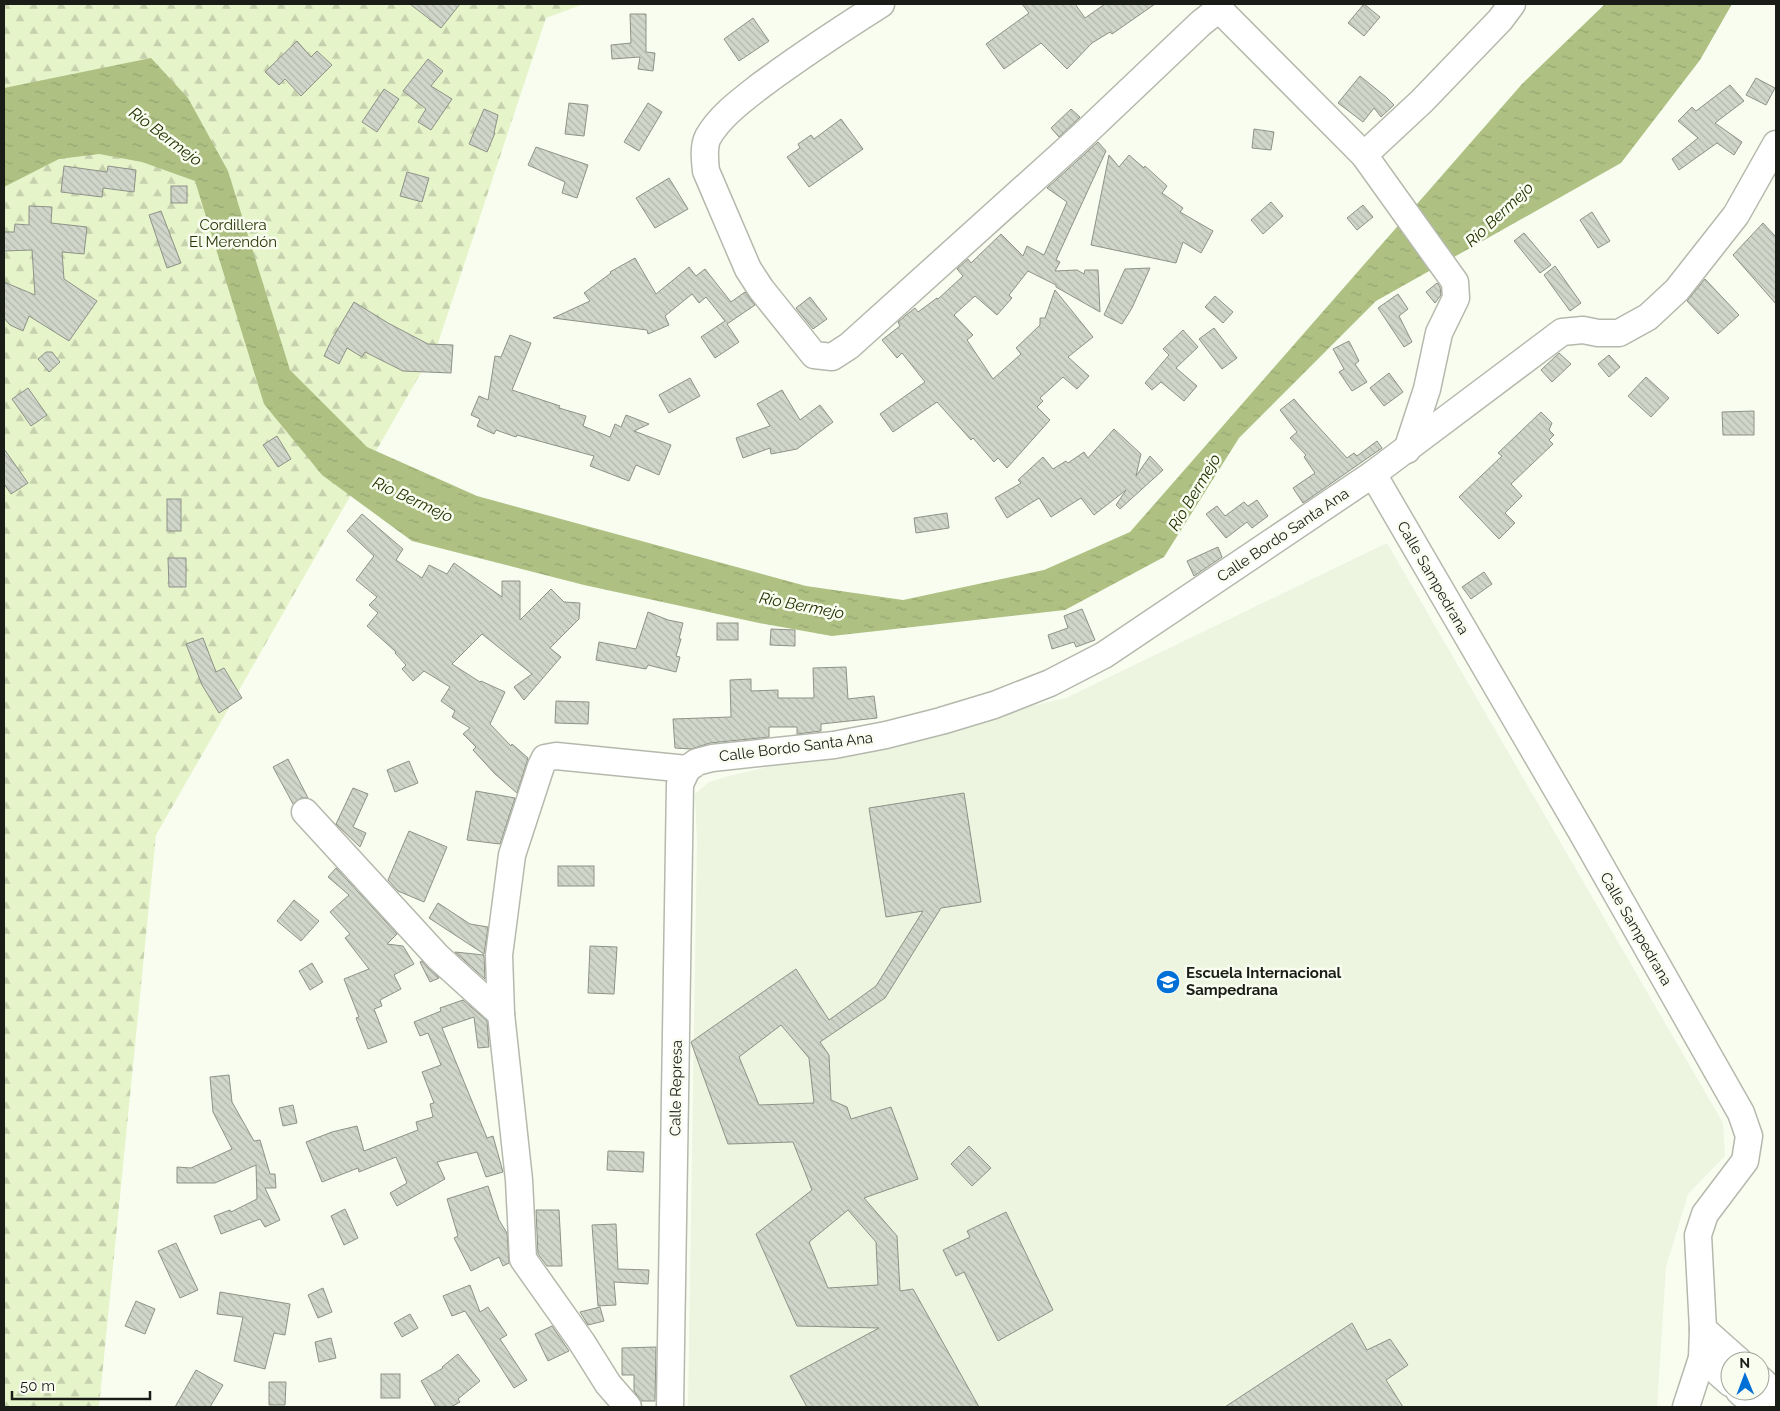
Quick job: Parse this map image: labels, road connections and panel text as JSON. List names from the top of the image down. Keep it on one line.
{"streets":{"street":["Calle Bordo Santa Ana","Calle Sampedrana","Calle Represa"]},"crossings":[["Calle Bordo Santa Ana","Calle Sampedrana"],["Calle Bordo Santa Ana","Calle Represa"]],"water":["Río Bermejo"],"parks":["Cordillera El Merendón"],"places":{"school or university":["Escuela Internacional Sampedrana"]},"scale_bar":"50 m","north":"top"}
